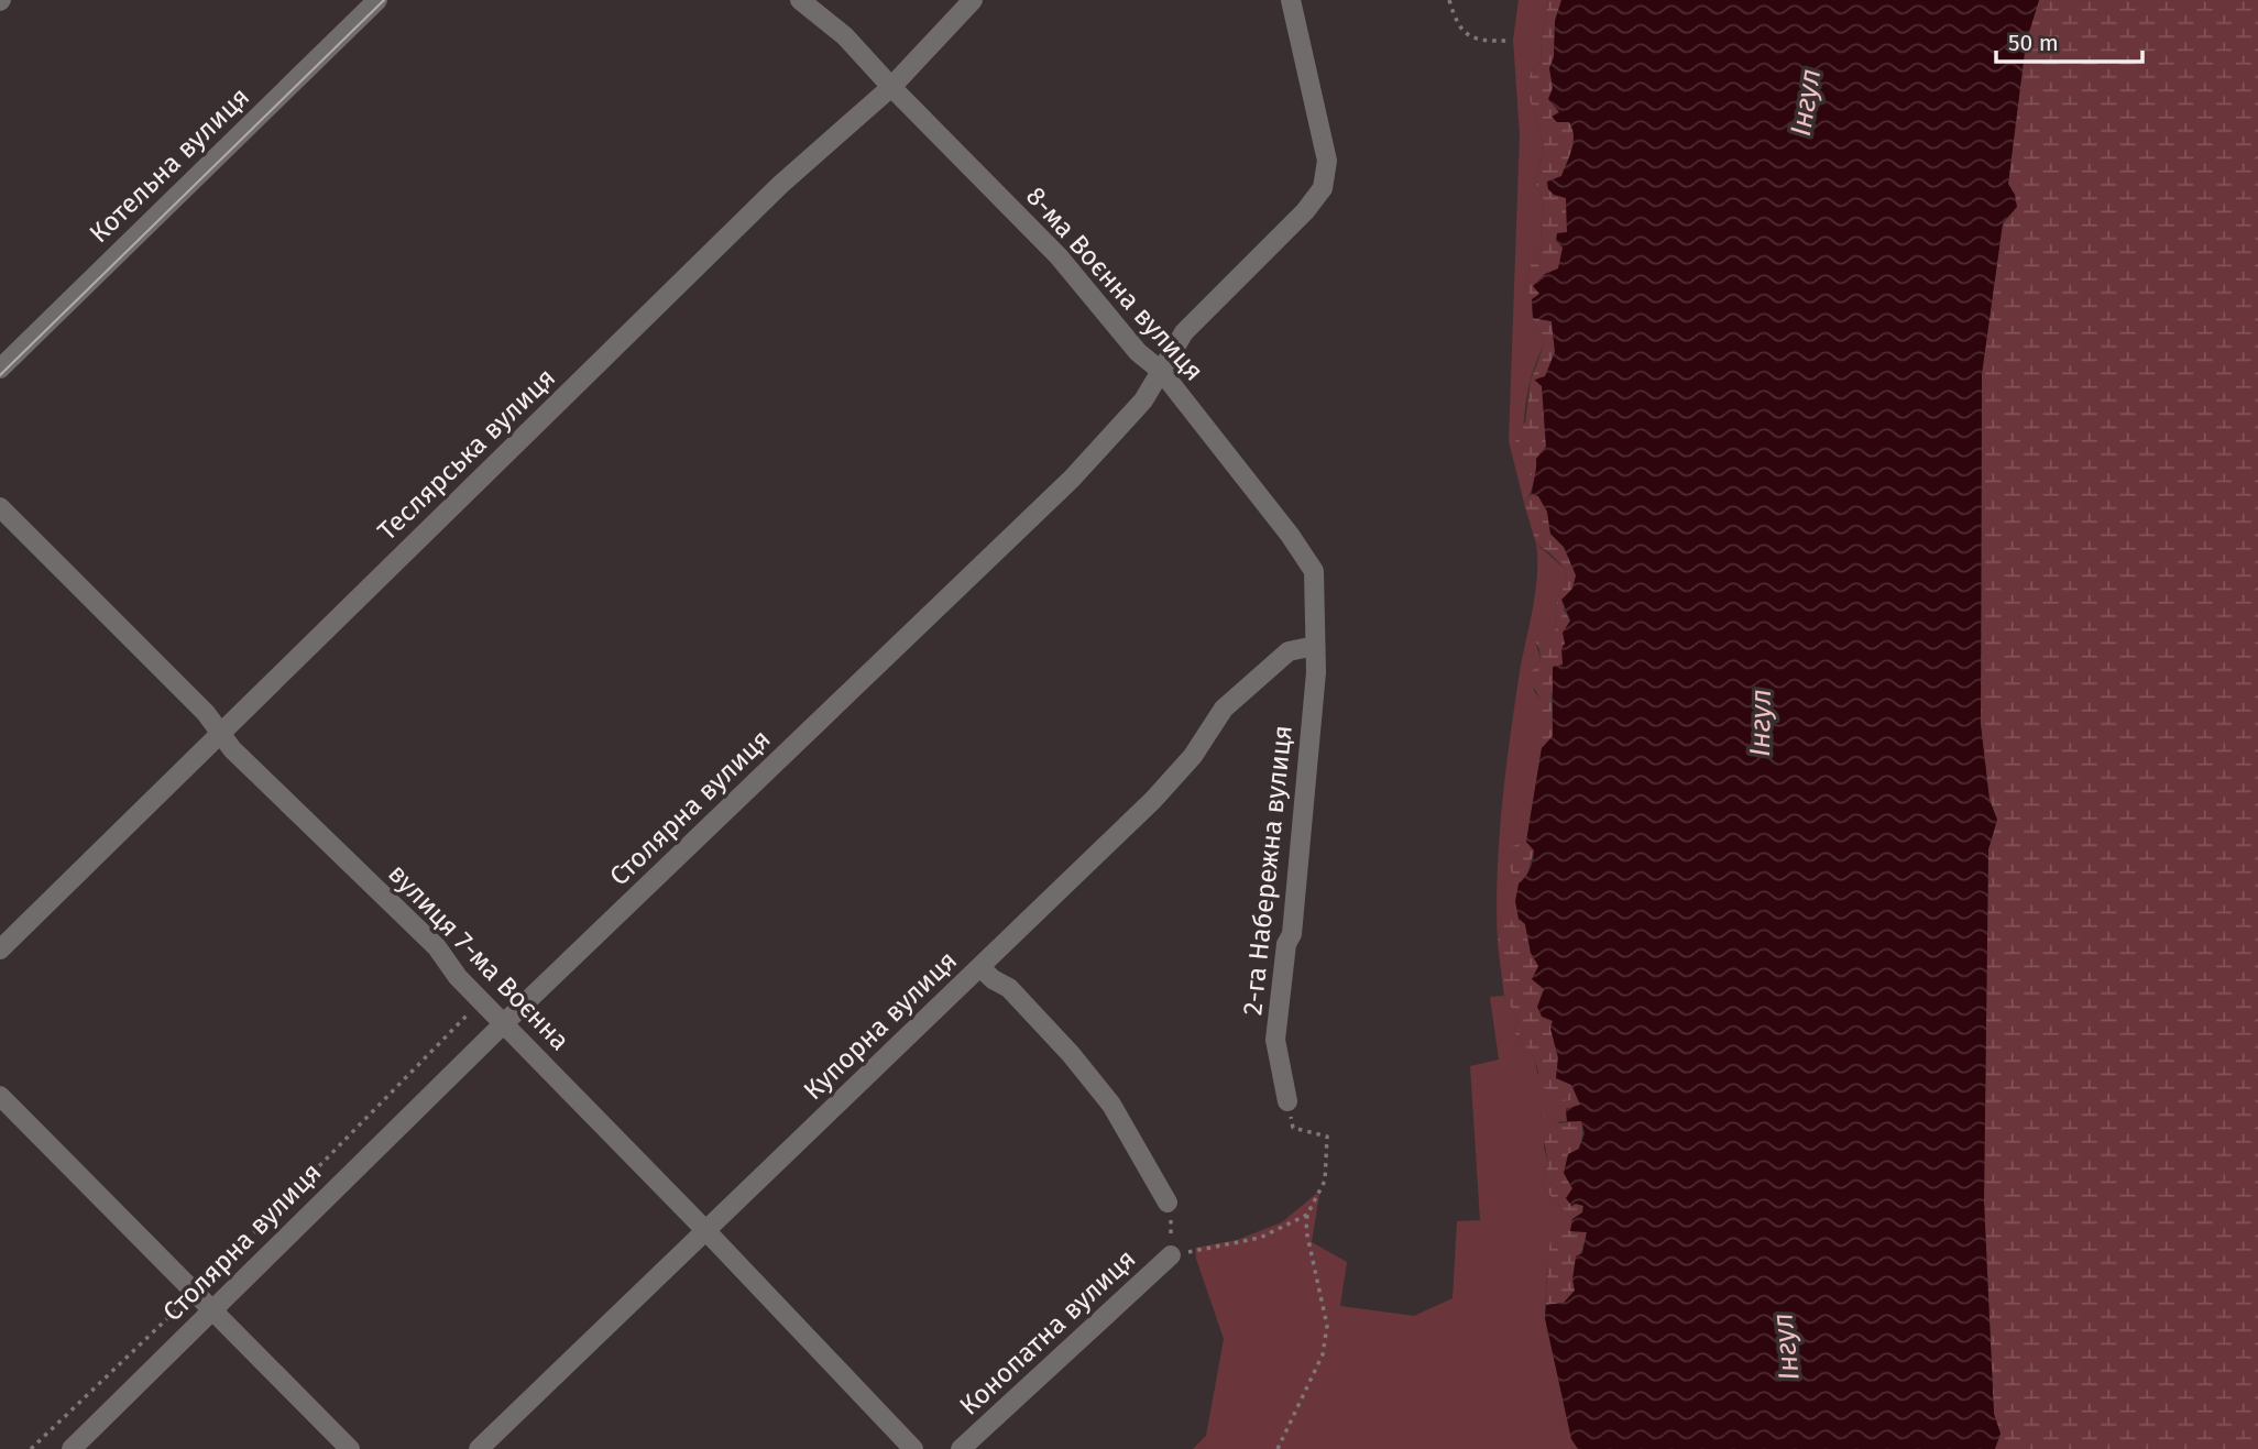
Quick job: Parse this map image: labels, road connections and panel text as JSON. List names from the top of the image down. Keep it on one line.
{"streets":{"street":["Котельна вулиця","8-ма Воєнна вулиця","Теслярська вулиця","Столярна вулиця","2-га Набережна вулиця","вулиця 7-ма Воєнна","Купорна вулиця","Конопатна вулиця"]},"crossings":[["8-ма Воєнна вулиця","Теслярська вулиця"],["8-ма Воєнна вулиця","Столярна вулиця"],["8-ма Воєнна вулиця","2-га Набережна вулиця"],["8-ма Воєнна вулиця","Купорна вулиця"],["Теслярська вулиця","вулиця 7-ма Воєнна"],["Столярна вулиця","вулиця 7-ма Воєнна"],["2-га Набережна вулиця","Купорна вулиця"],["вулиця 7-ма Воєнна","Купорна вулиця"]],"water":["Інгул"],"scale_bar":"50 m"}
